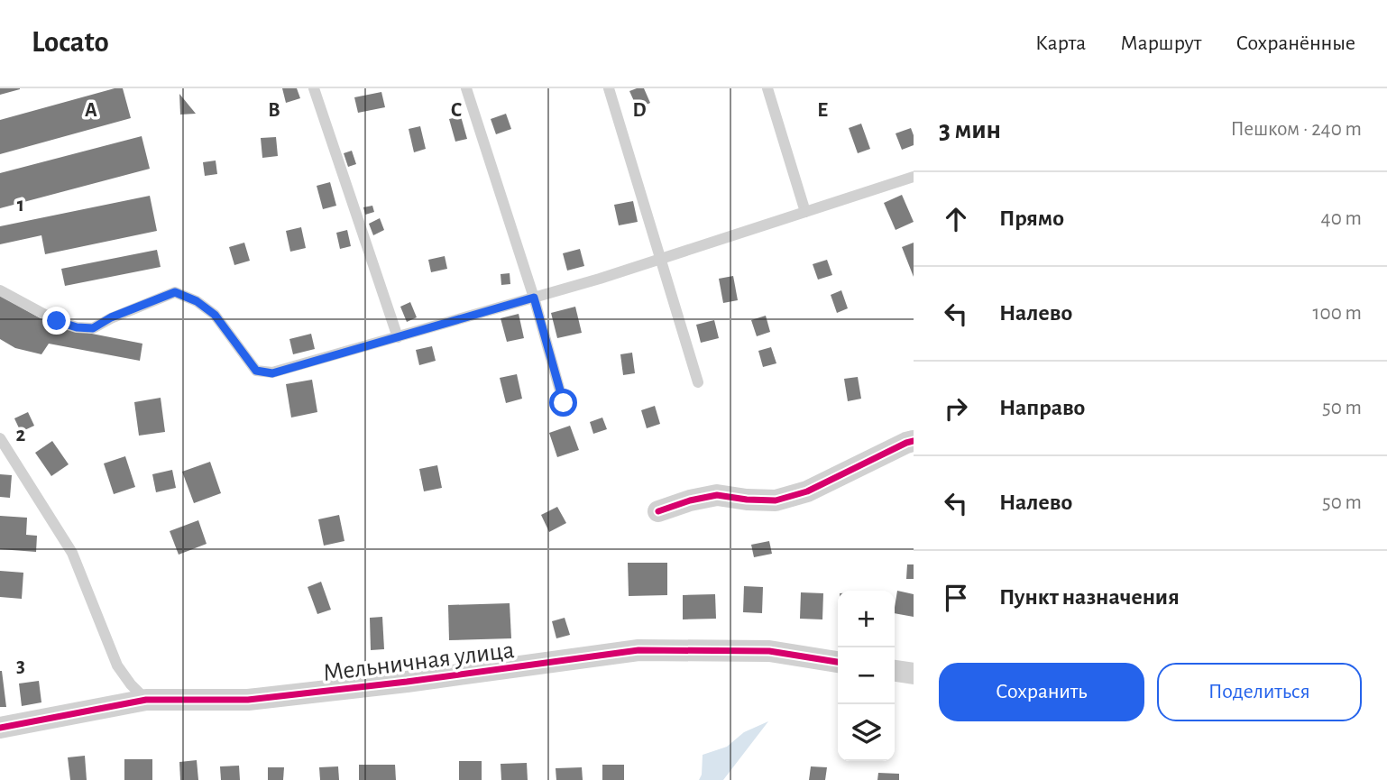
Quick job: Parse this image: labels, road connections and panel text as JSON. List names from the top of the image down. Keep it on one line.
{"streets":{"street":["Мельничная улица"]},"page":{"header":"Locato","nav":["Карта","Маршрут","Сохранённые"],"heading":["3 мин","Пешком · 240 m"],"list":[["Прямо","40 m"],["Налево","100 m"],["Направо","50 m"],["Налево","50 m"],"Пункт назначения"],"map_buttons":["+","−"],"buttons":["Сохранить","Поделиться"]},"grid":{"columns":["A","B","C","D","E"],"rows":["1","2","3"]}}
